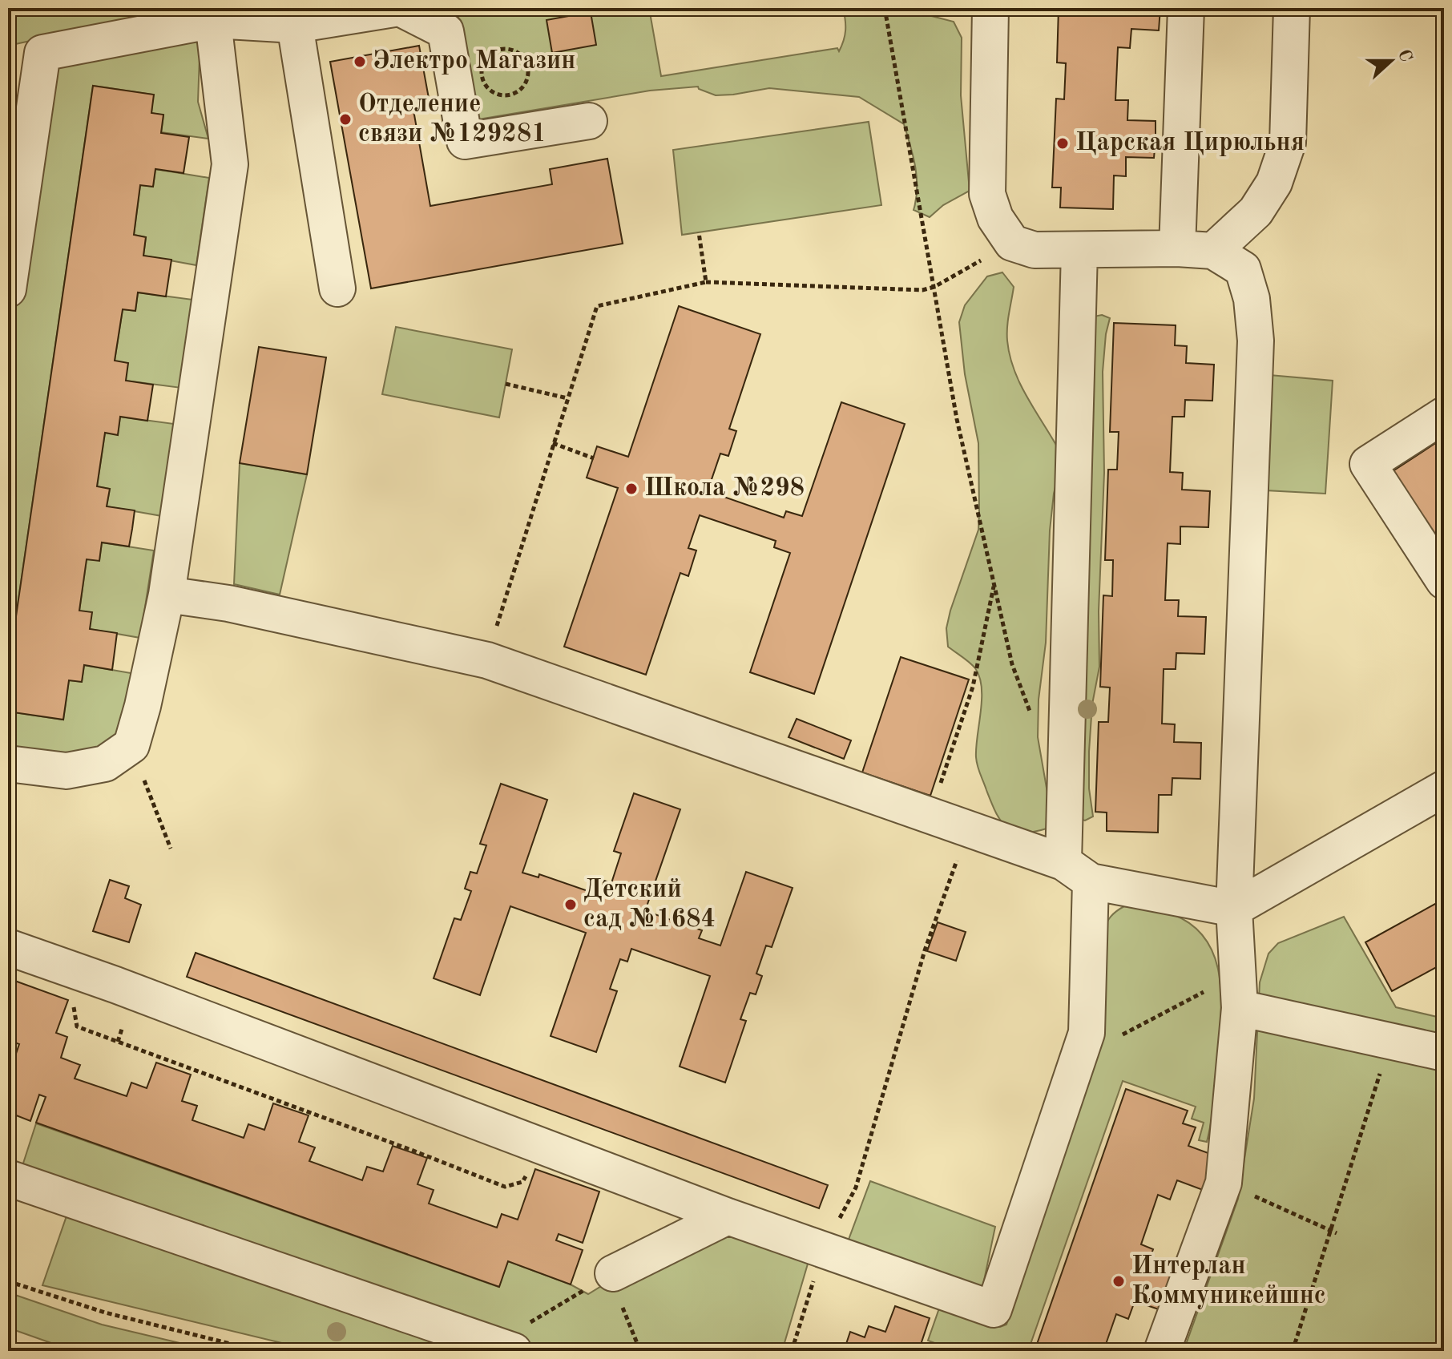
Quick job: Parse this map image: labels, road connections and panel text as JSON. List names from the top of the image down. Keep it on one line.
{"places":["Электро Магазин","Отделение связи №129281","Царская Цирюльня","Школа №298","Детский сад №1684","Интерлан Коммуникейшнс"],"north":"right"}
